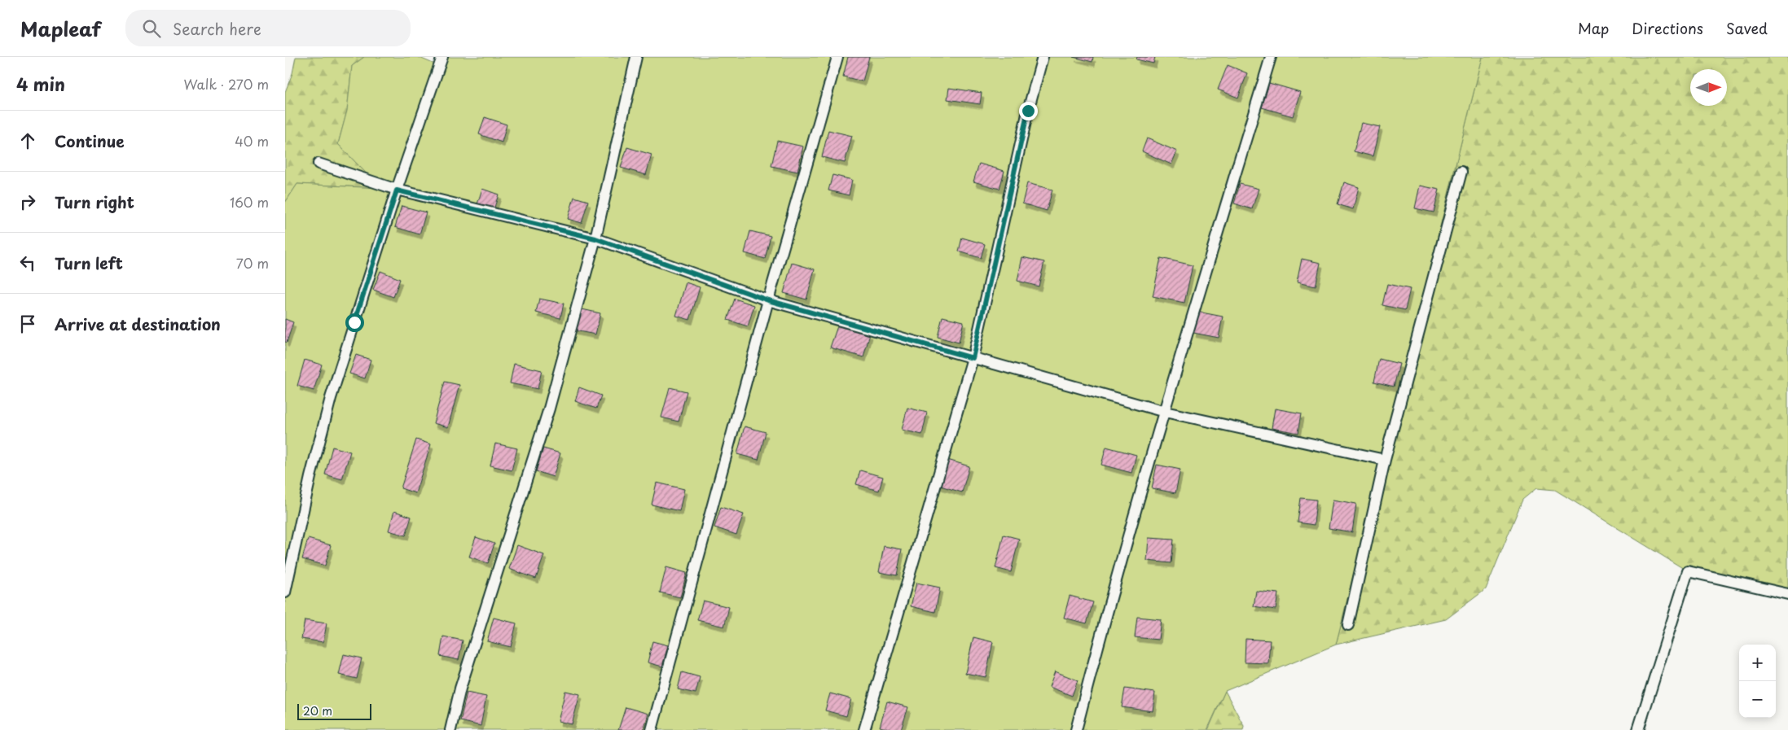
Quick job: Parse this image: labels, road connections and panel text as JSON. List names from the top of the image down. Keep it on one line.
{"scale_bar":"20 m","north":"right","page":{"header":"Mapleaf","search":"Search here","nav":["Map","Directions","Saved"],"heading":["4 min","Walk · 270 m"],"list":[["Continue","40 m"],["Turn right","160 m"],["Turn left","70 m"],"Arrive at destination"],"map_buttons":["+","−"],"scale":"20 m"}}
